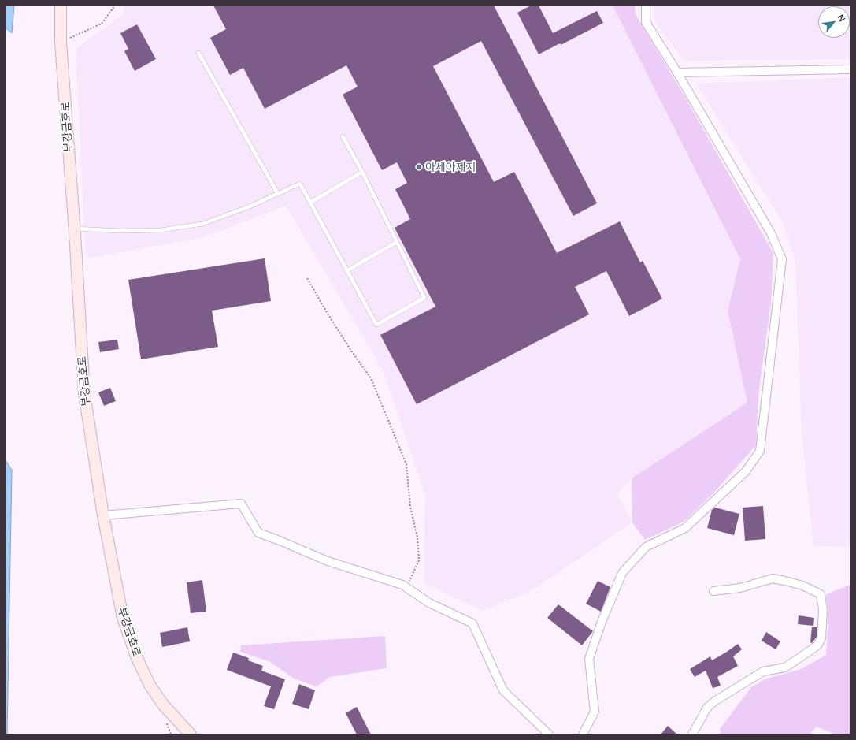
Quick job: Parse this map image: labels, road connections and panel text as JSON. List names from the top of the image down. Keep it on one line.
{"streets":{"street":["부강금호로"]},"places":["아세아제지"],"north":"top right"}
